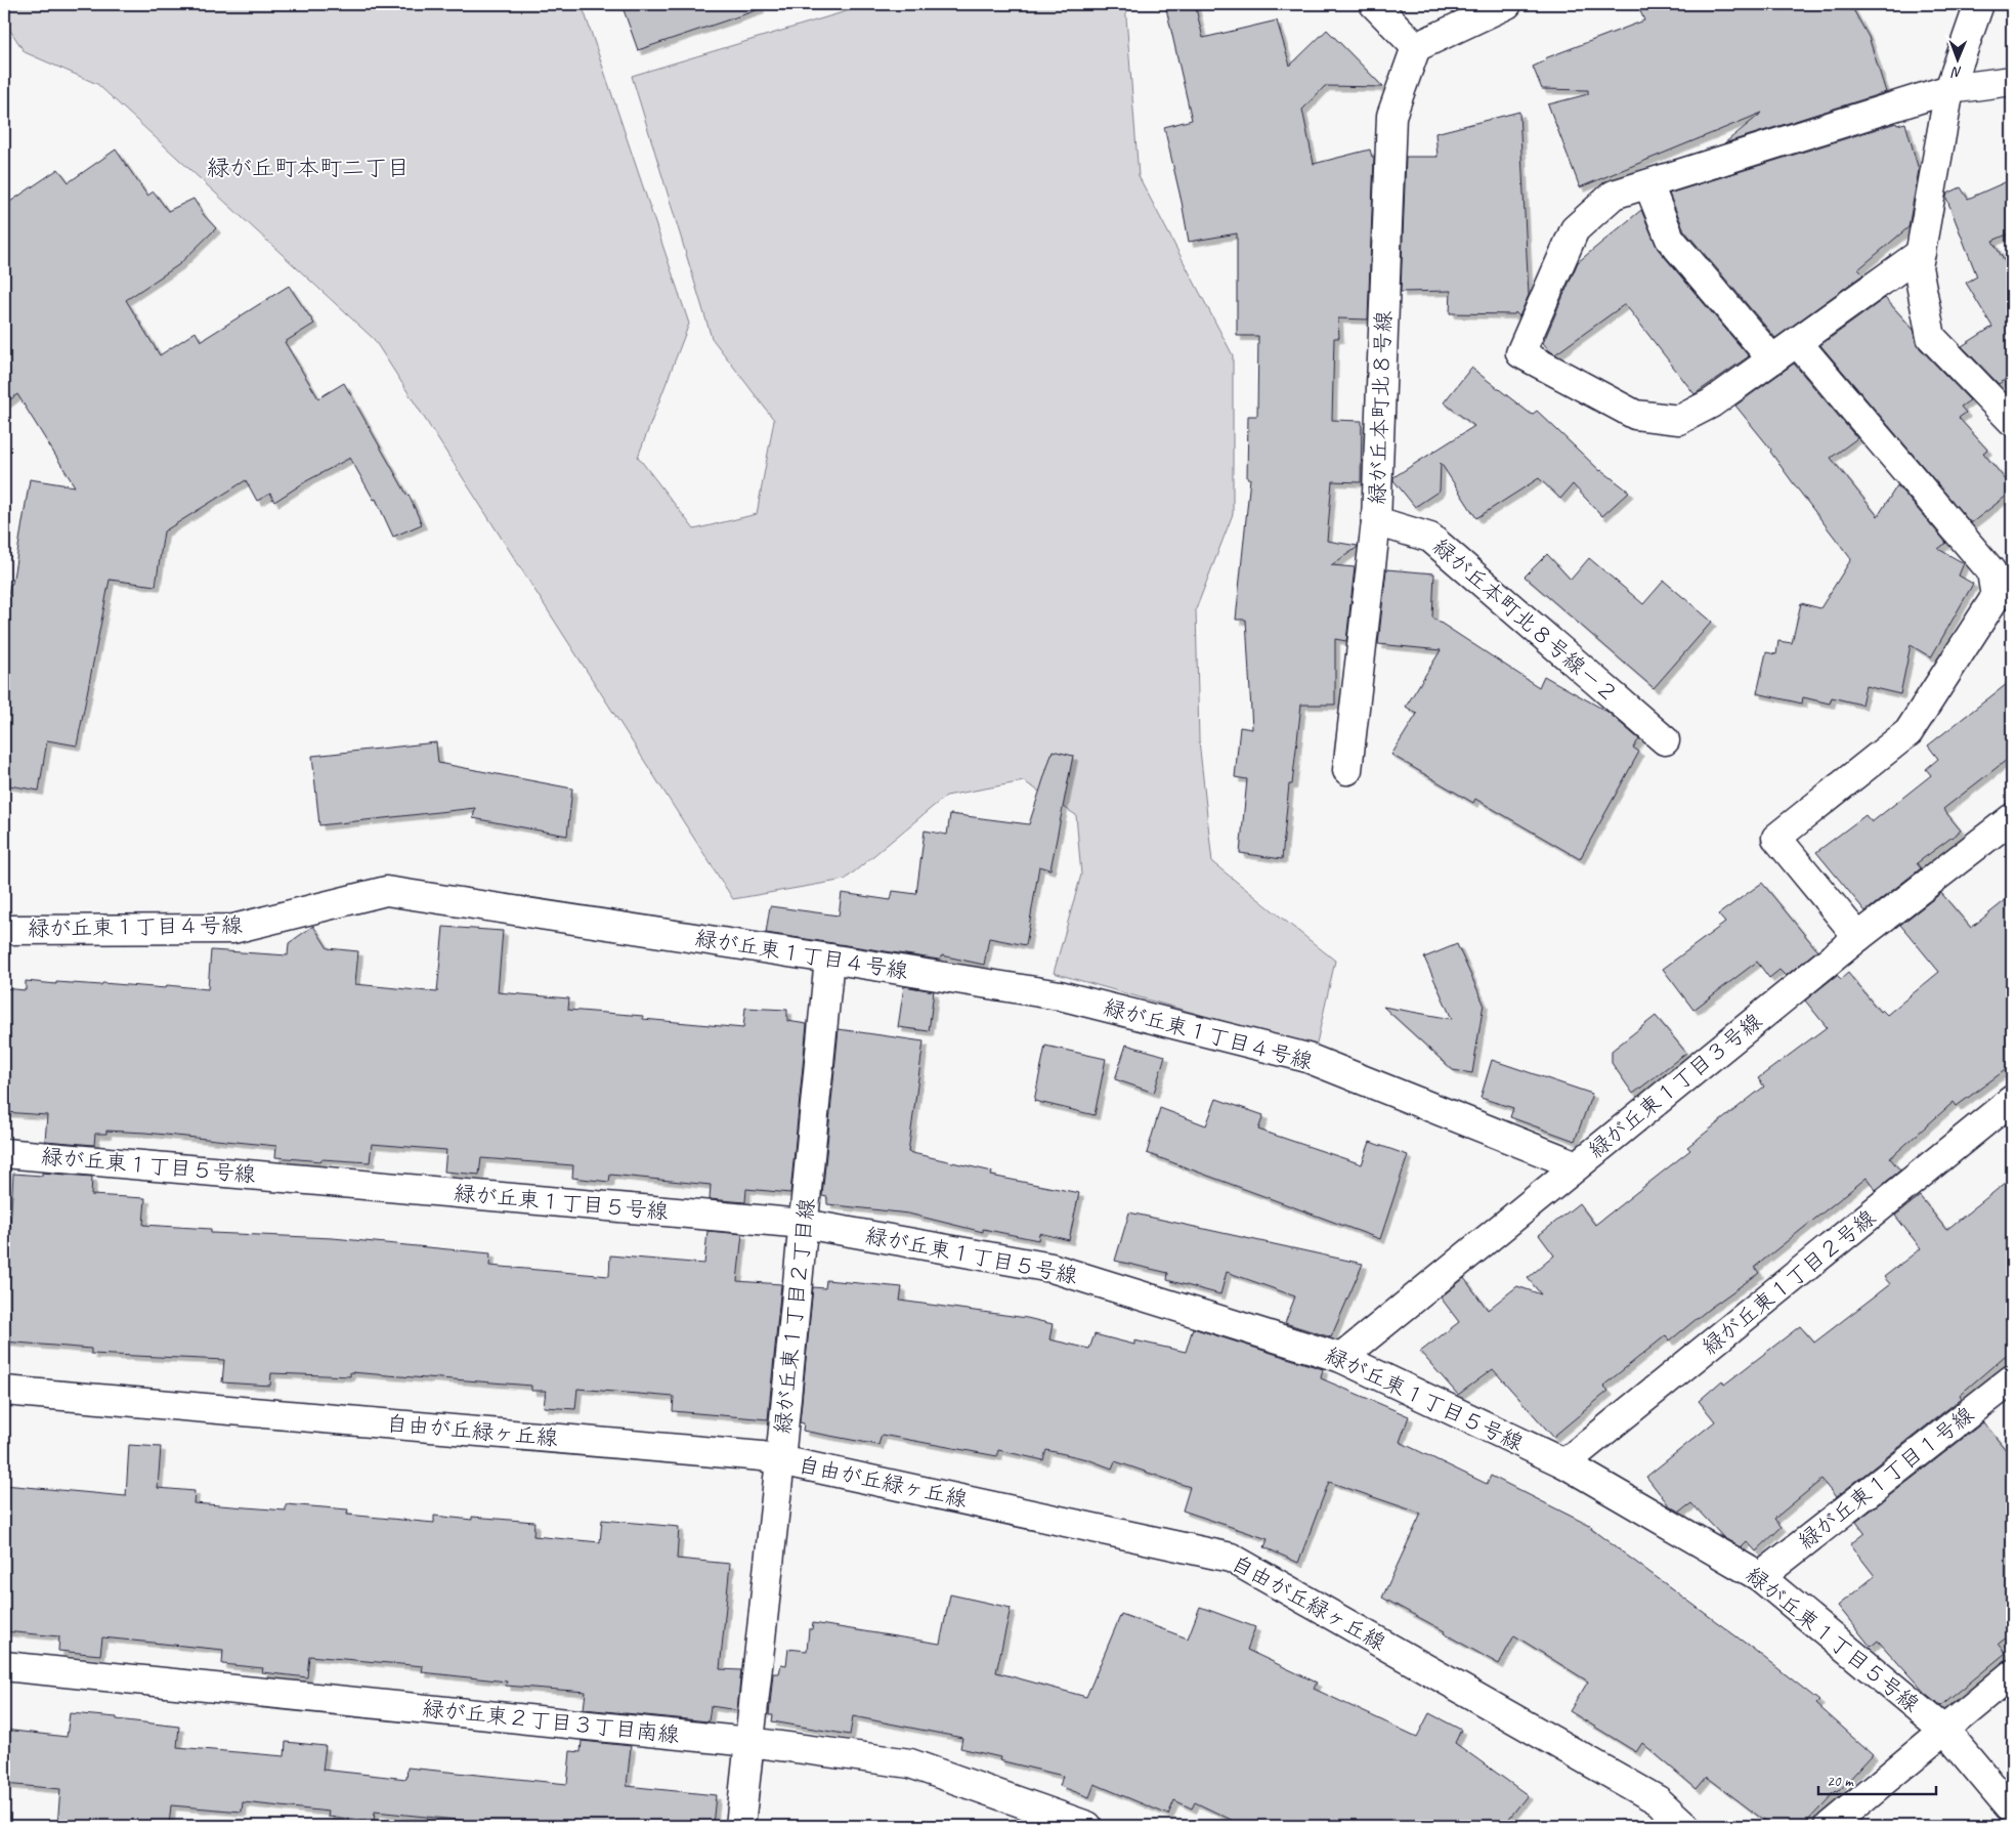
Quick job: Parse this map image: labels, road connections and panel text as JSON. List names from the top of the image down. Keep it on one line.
{"streets":{"street":["緑が丘本町北８号線","緑が丘本町北８号線ー２","緑が丘東１丁目４号線","緑が丘東１丁目３号線","緑が丘東１丁目５号線","緑が丘東１丁目２号線","緑が丘東１丁目２丁目線","自由が丘緑ヶ丘線","緑が丘東１丁目１号線","緑が丘東２丁目３丁目南線"]},"crossings":[["緑が丘本町北８号線","緑が丘本町北８号線ー２"],["緑が丘東１丁目４号線","緑が丘東１丁目３号線"],["緑が丘東１丁目４号線","緑が丘東１丁目２丁目線"],["緑が丘東１丁目３号線","緑が丘東１丁目５号線"],["緑が丘東１丁目５号線","緑が丘東１丁目２号線"],["緑が丘東１丁目５号線","緑が丘東１丁目２丁目線"],["緑が丘東１丁目５号線","緑が丘東１丁目１号線"],["緑が丘東１丁目２丁目線","自由が丘緑ヶ丘線"],["緑が丘東１丁目２丁目線","緑が丘東２丁目３丁目南線"]],"districts":["緑が丘町本町二丁目"],"scale_bar":"20 m","north":"bottom"}
